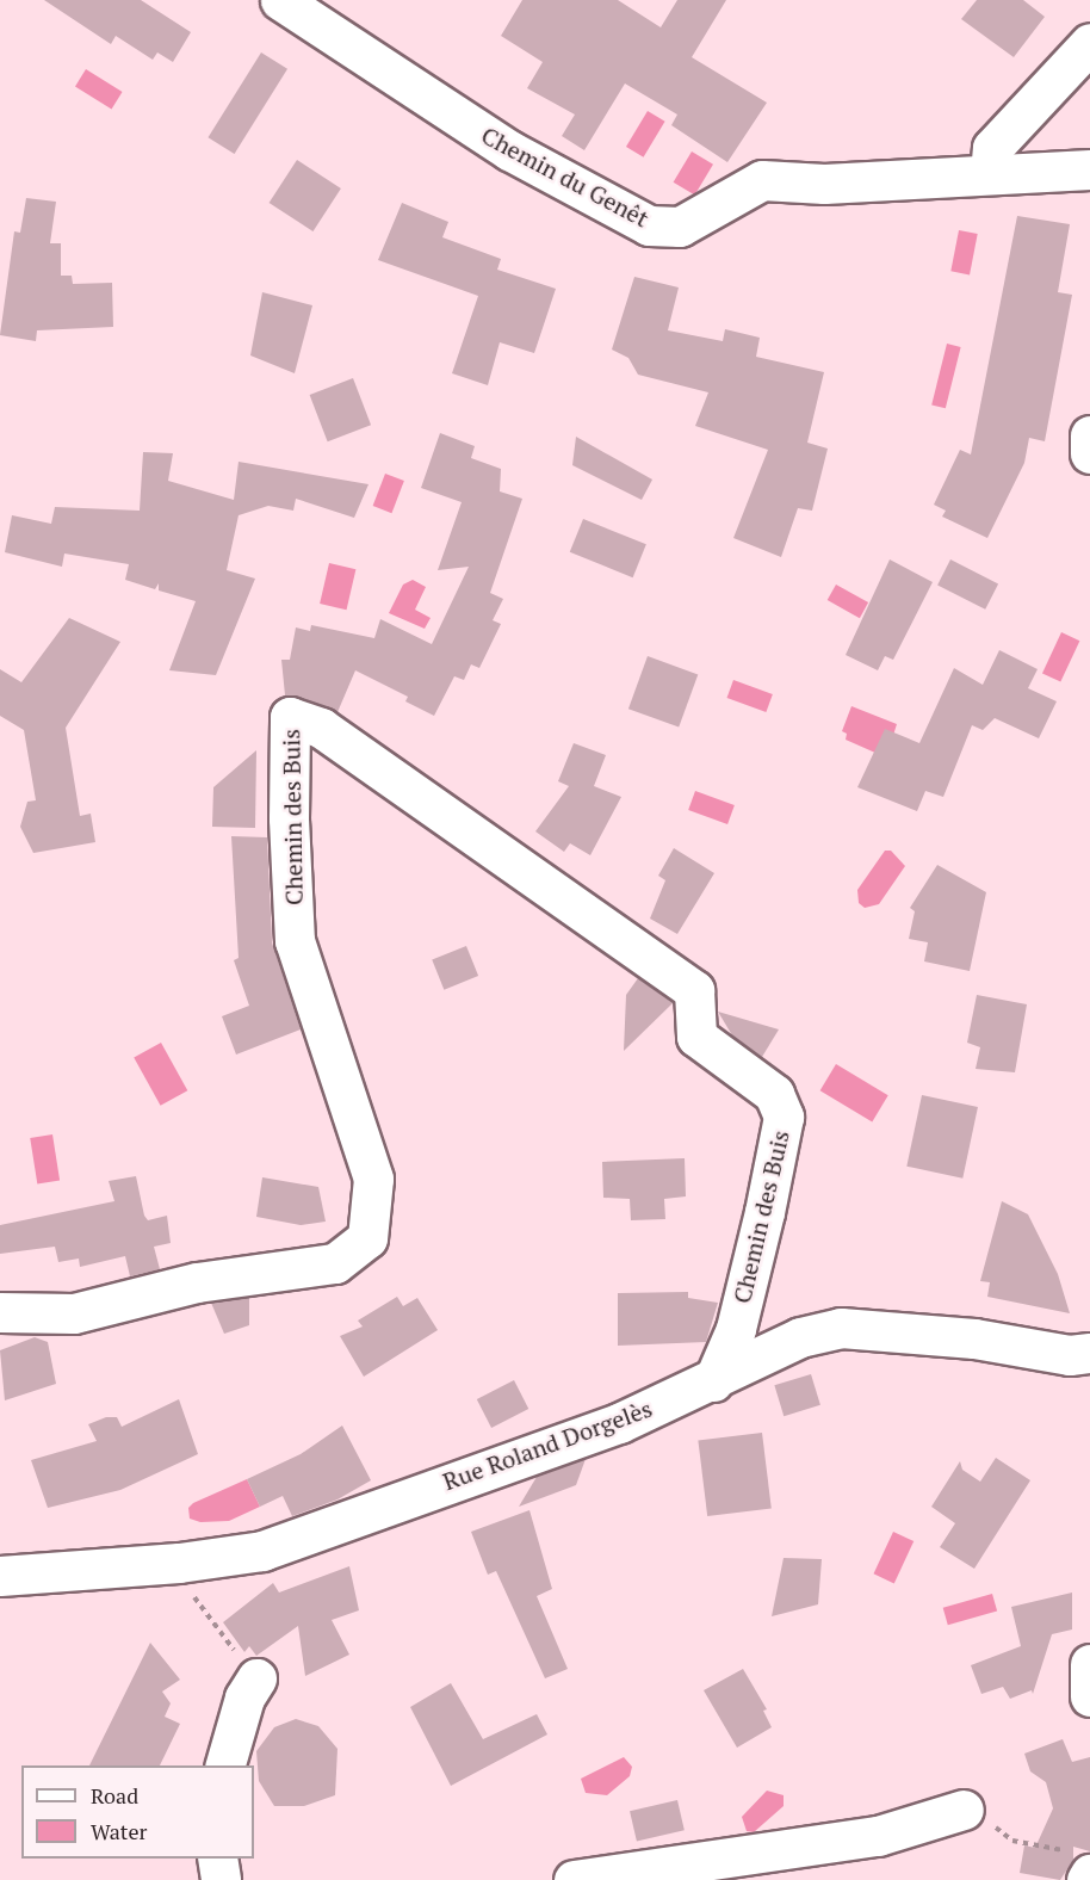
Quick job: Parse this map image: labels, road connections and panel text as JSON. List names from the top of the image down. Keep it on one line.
{"streets":{"street":["Chemin du Genêt","Chemin des Buis","Rue Roland Dorgelès"]},"crossings":[["Chemin des Buis","Rue Roland Dorgelès"]],"legend":["Road","Water"]}
